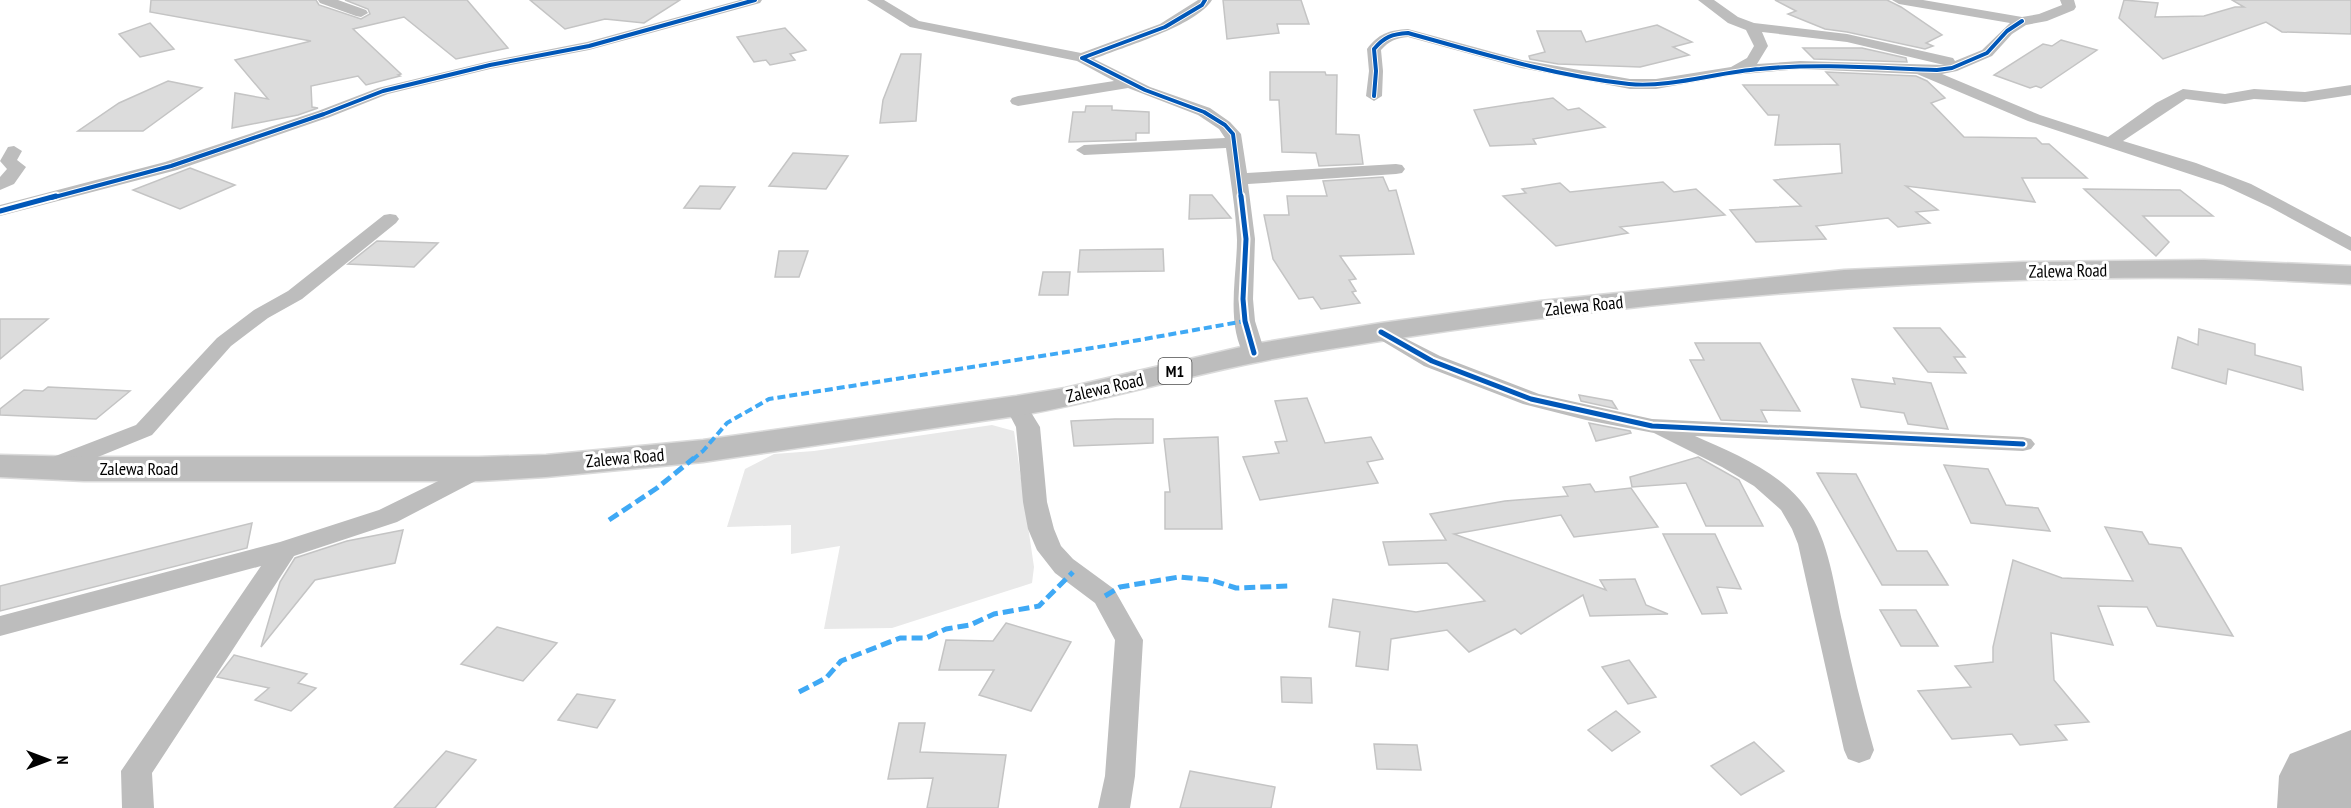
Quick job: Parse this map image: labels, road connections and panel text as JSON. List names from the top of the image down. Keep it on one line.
{"streets":{"highway":["Zalewa Road","M1"]},"north":"right"}
